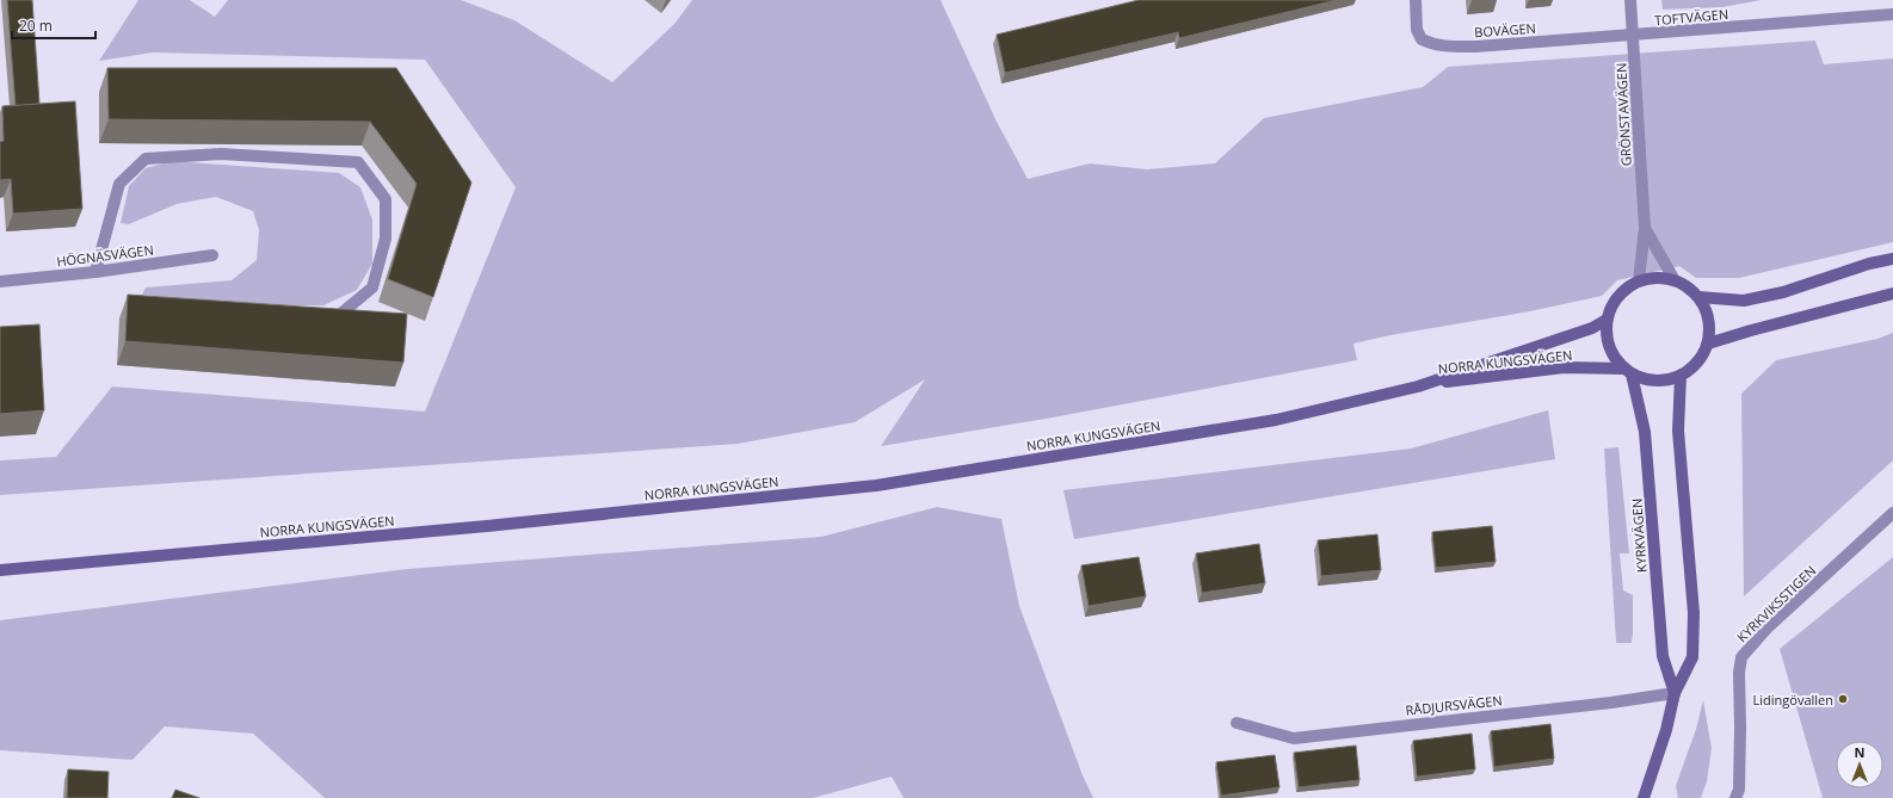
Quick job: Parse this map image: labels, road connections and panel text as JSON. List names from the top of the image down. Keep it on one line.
{"streets":{"main road":["NORRA KUNGSVÄGEN","KYRKVÄGEN"],"street":["TOFTVÄGEN","BOVÄGEN","GRÖNSTAVÄGEN","HÖGNÄSVÄGEN","KYRKVIKSSTIGEN","RÅDJURSVÄGEN"]},"crossings":[["TOFTVÄGEN","BOVÄGEN"],["TOFTVÄGEN","GRÖNSTAVÄGEN"],["BOVÄGEN","GRÖNSTAVÄGEN"],["GRÖNSTAVÄGEN","NORRA KUNGSVÄGEN"],["GRÖNSTAVÄGEN","KYRKVÄGEN"],["NORRA KUNGSVÄGEN","KYRKVÄGEN"],["KYRKVÄGEN","RÅDJURSVÄGEN"]],"places":["Lidingövallen"],"scale_bar":"20 m","north":"top"}
